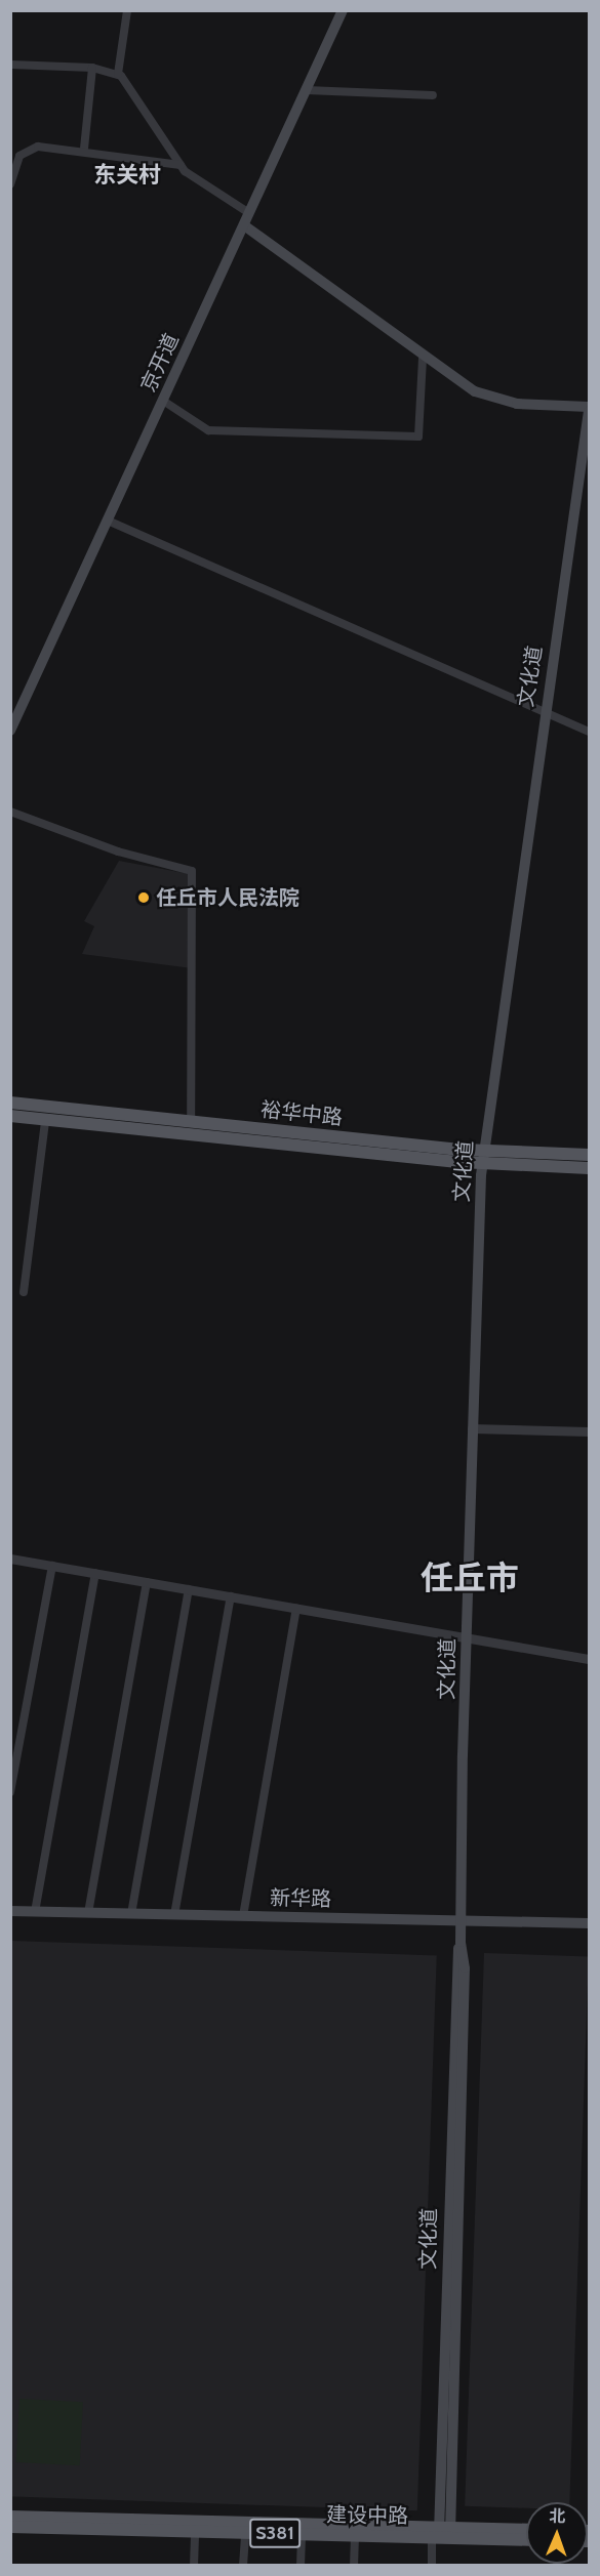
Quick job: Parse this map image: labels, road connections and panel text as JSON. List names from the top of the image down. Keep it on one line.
{"streets":{"main road":["京开道","文化道","裕华中路","新华路","建设中路","S381"]},"crossings":[["文化道","裕华中路"],["文化道","新华路"],["文化道","建设中路"]],"districts":["东关村","任丘市"],"places":["任丘市人民法院"],"north":"top"}
